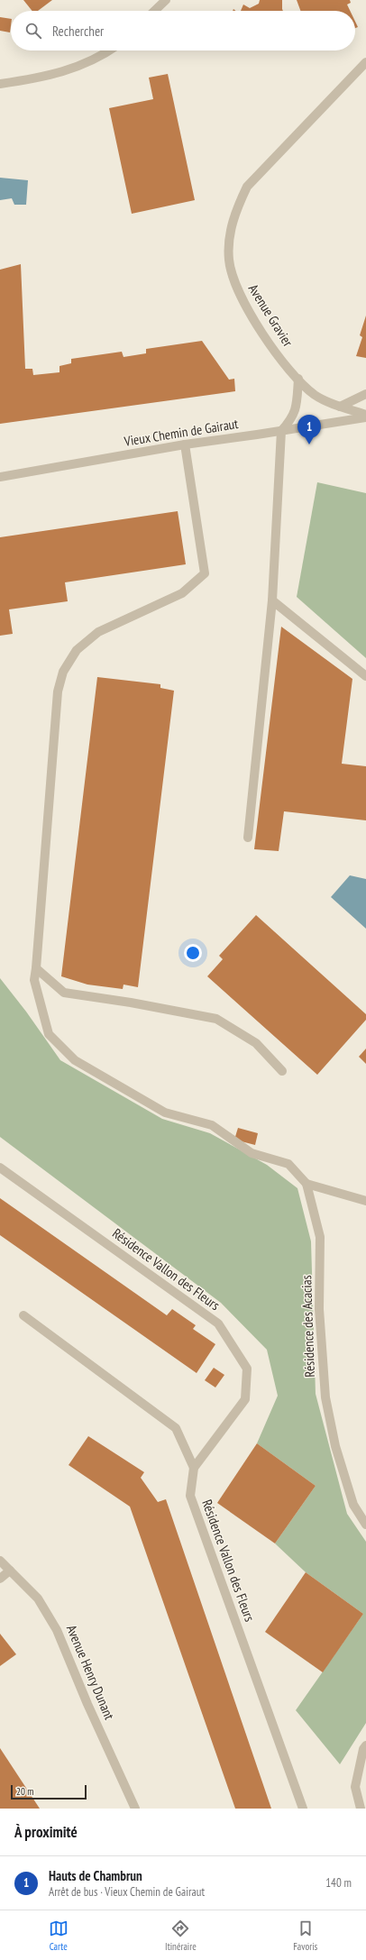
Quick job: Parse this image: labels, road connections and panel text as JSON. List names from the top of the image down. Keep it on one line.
{"streets":{"street":["Avenue Gravier","Vieux Chemin de Gairaut","Résidence Vallon des Fleurs","Résidence des Acacias","Avenue Henry Dunant"]},"crossings":[["Avenue Gravier","Vieux Chemin de Gairaut"]],"scale_bar":"20 m","page":{"search":"Rechercher","pins":"1","scale":"20 m","heading":"À proximité","list":[{"mark":"1","name":"Hauts de Chambrun","note":"Arrêt de bus · Vieux Chemin de Gairaut","value":"140 m"}],"nav":["Carte","Itinéraire","Favoris"]}}
